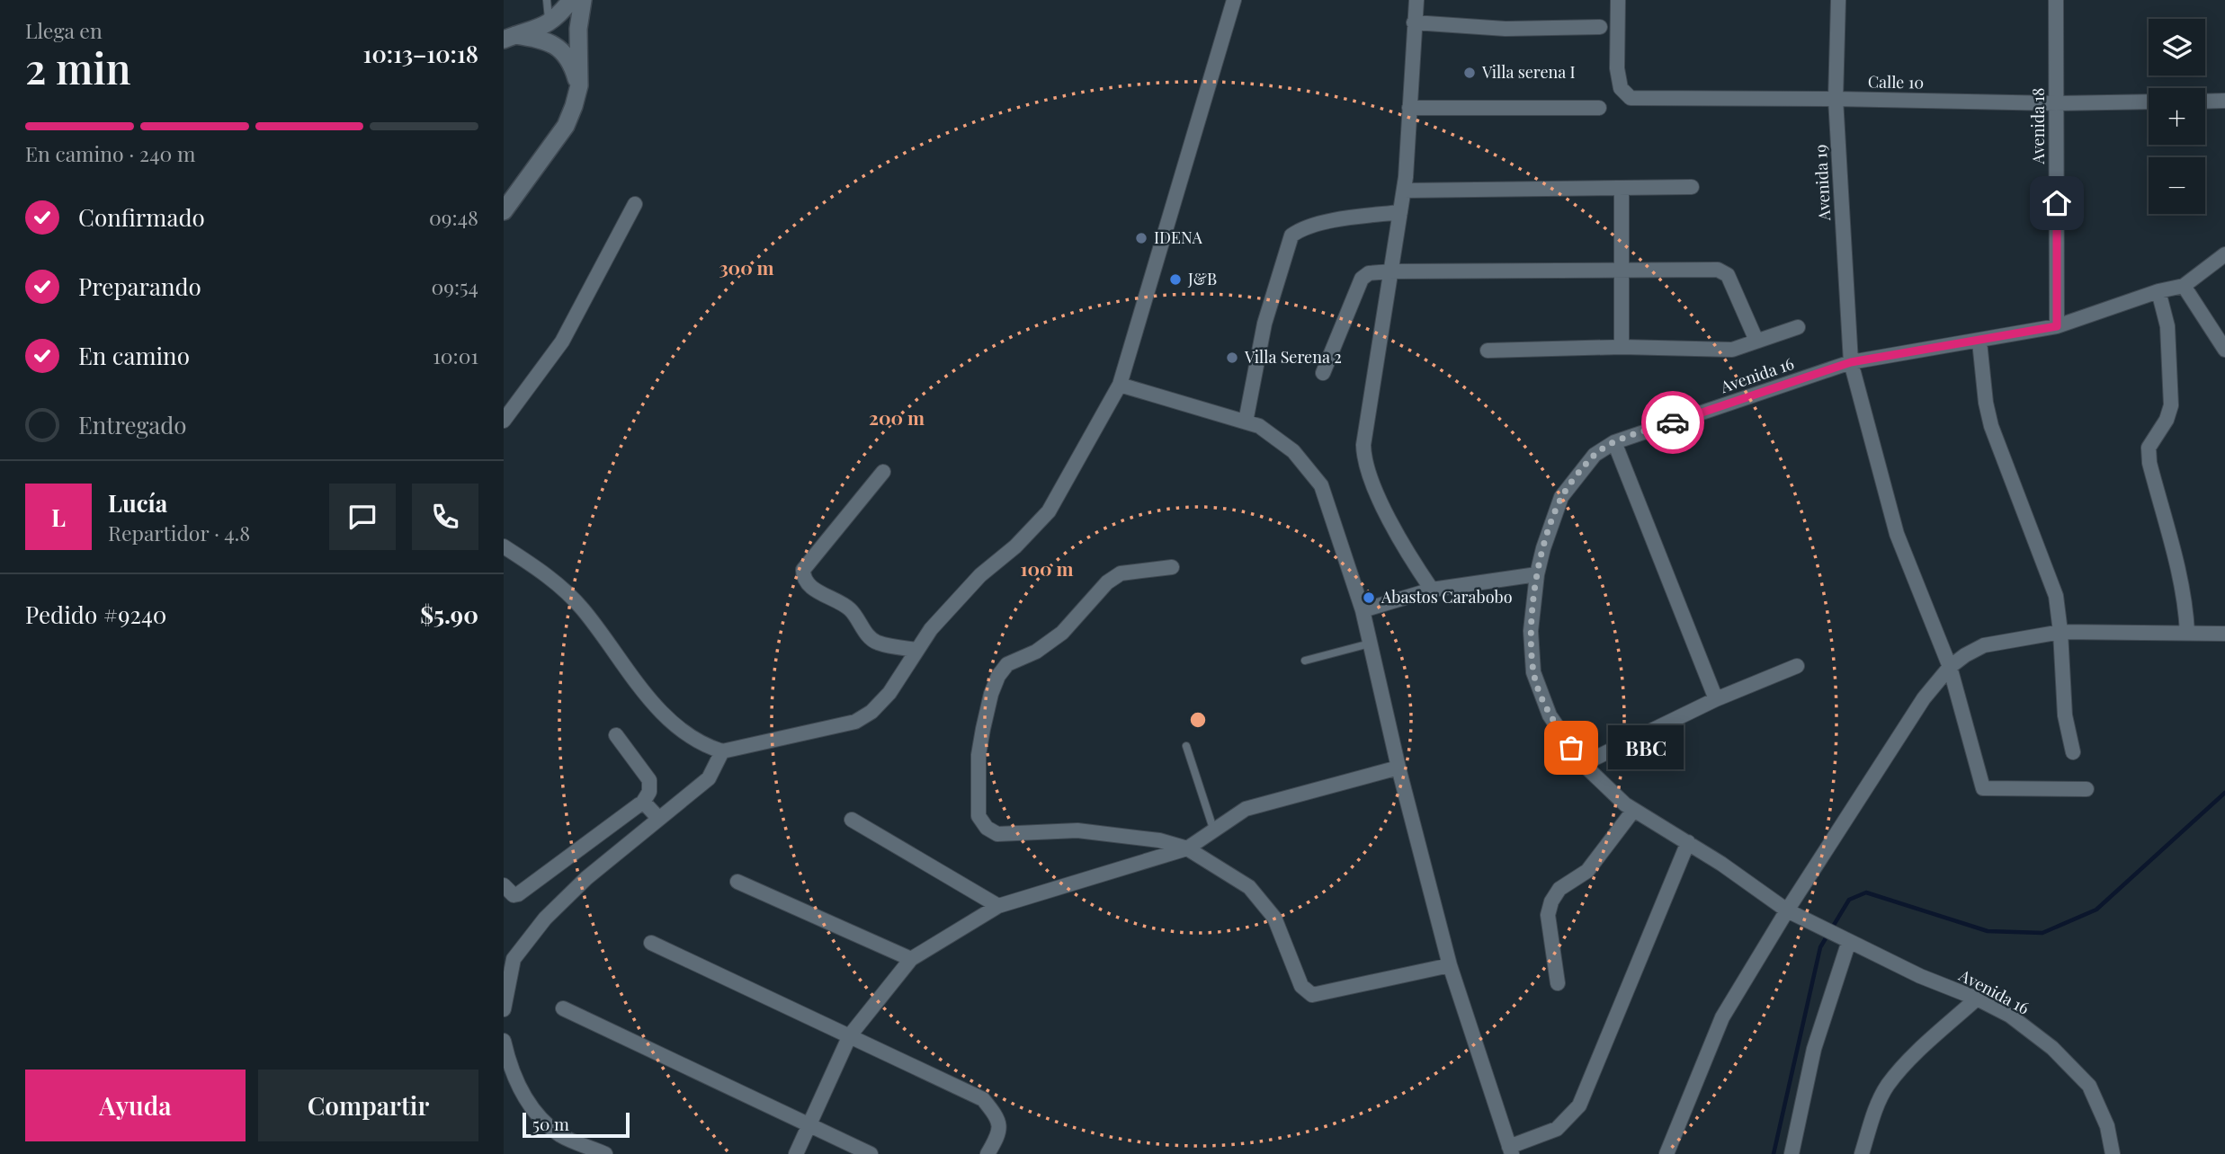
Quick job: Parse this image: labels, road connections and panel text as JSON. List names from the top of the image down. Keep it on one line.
{"streets":{"street":["Calle 10","Avenida 18","Avenida 19","Avenida 16"]},"crossings":[["Calle 10","Avenida 18"],["Calle 10","Avenida 19"],["Avenida 18","Avenida 16"],["Avenida 19","Avenida 16"]],"places":["Villa serena I","IDENA","J&B","Villa Serena 2","Abastos Carabobo","BBC"],"scale_bar":"50 m","page":{"heading":["2 min","Llega en","10:13–10:18"],"panel":["Lucía","Repartidor · 4.8","Pedido #9240","$5.90"],"map_buttons":["+","−"],"bar":"En camino · 240 m","list":[["Confirmado","09:48"],["Preparando","09:54"],["En camino","10:01"],"Entregado"],"round":"L","bubble":"BBC","buttons":["Ayuda","Compartir"],"scale":"50 m"},"rings":["300 m","200 m","100 m"]}
